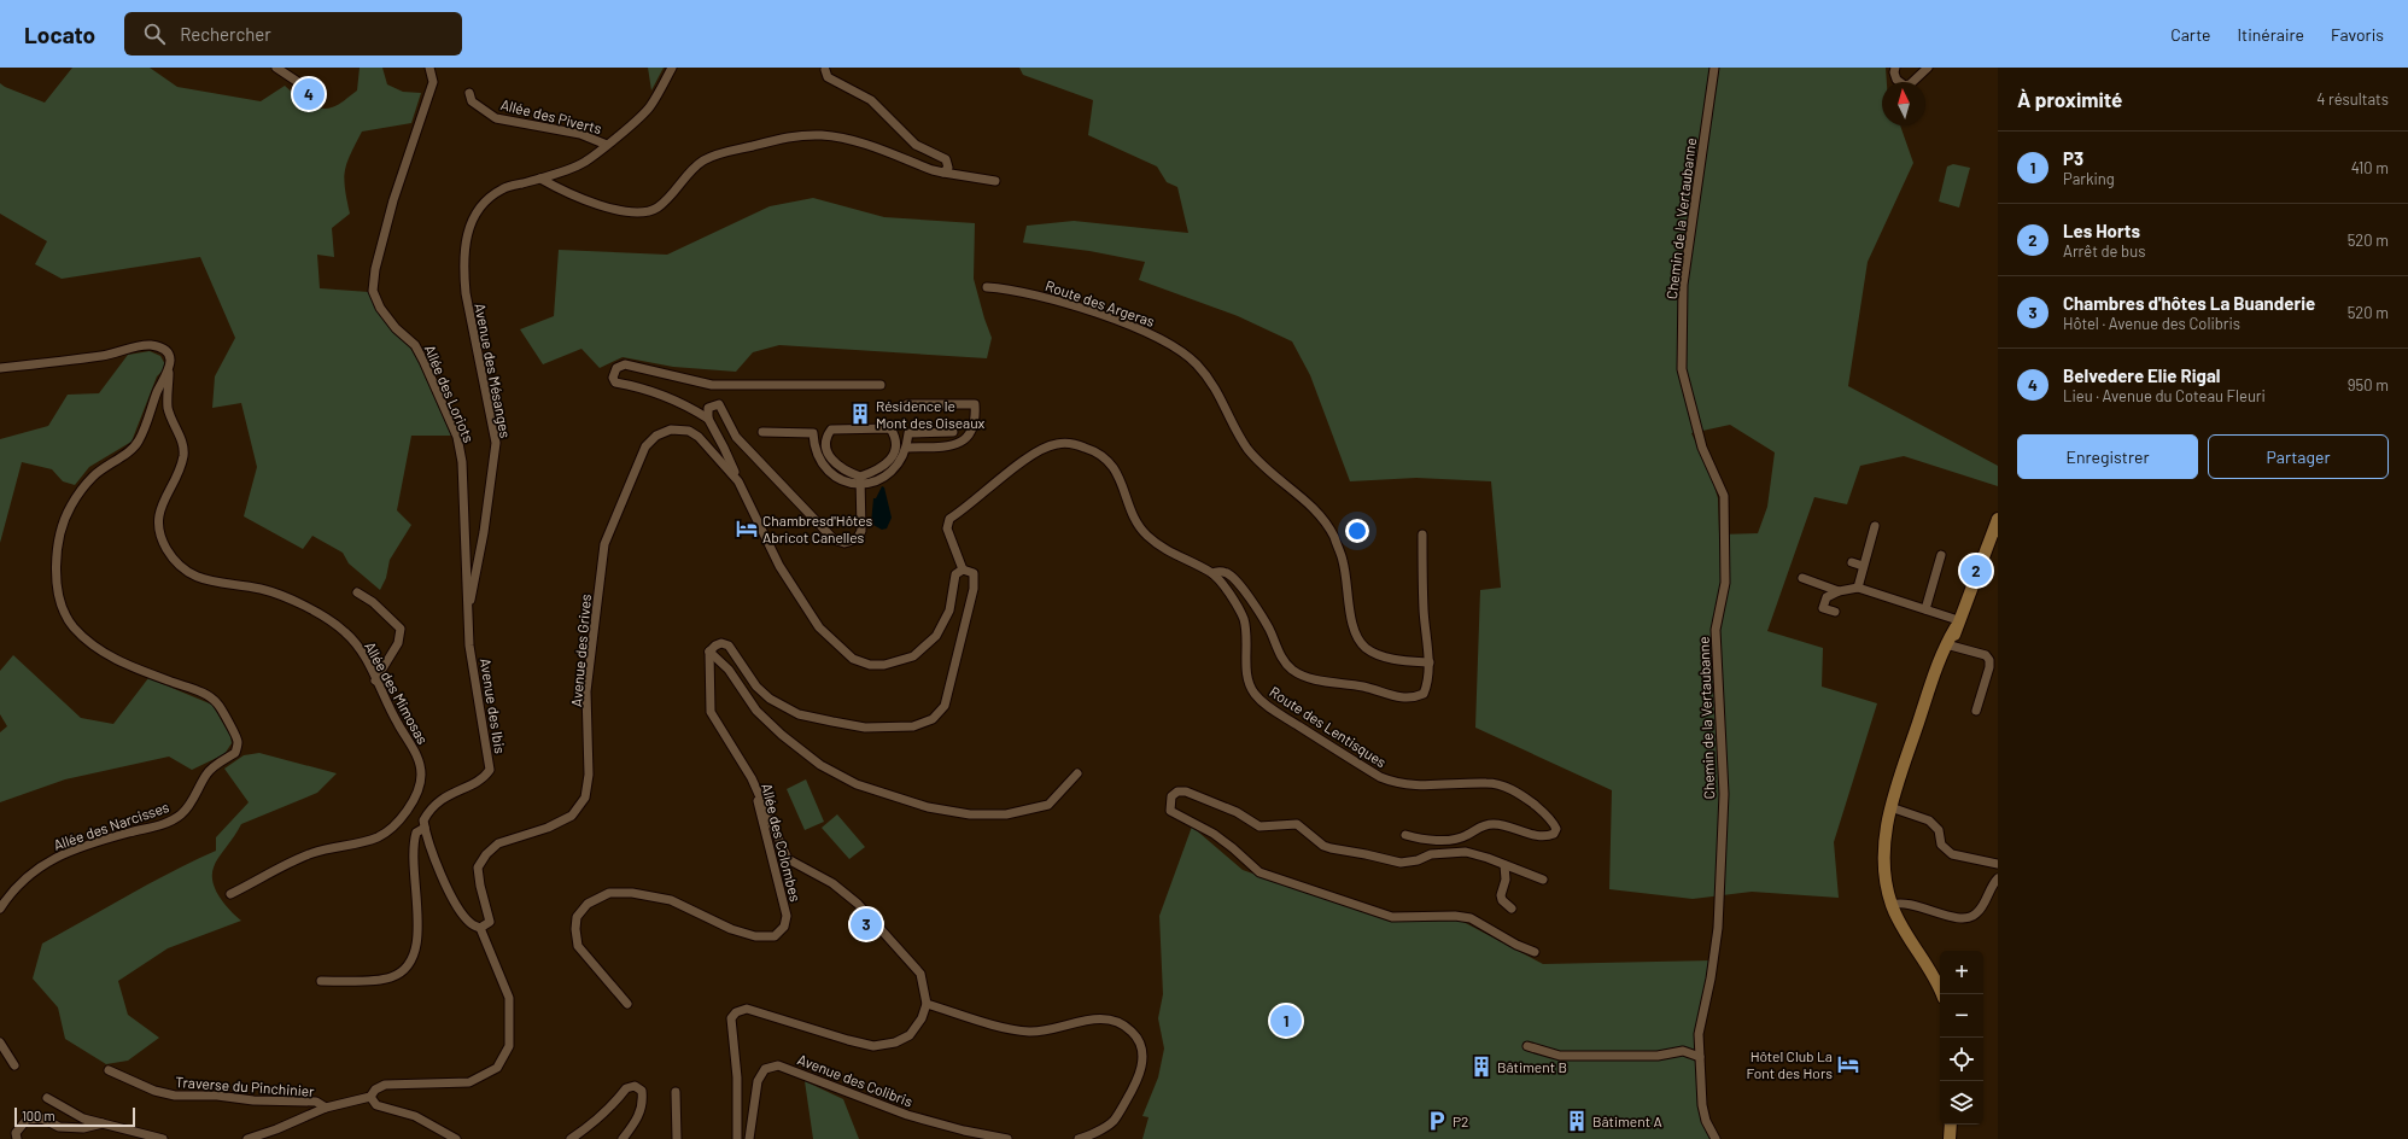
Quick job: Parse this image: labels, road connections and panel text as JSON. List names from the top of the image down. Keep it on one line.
{"streets":{"street":["Allée des Piverts","Chemin de la Vertaubanne","Route des Argeras","Avenue des Mésanges","Allée des Loriots","Avenue des Grives","Allée des Mimosas","Avenue des Ibis","Route des Lentisques","Allée des Narcisses","Allée des Colombes","Avenue des Colibris","Traverse du Pinchinier"]},"crossings":[["Allée des Piverts","Avenue des Mésanges"],["Avenue des Mésanges","Allée des Loriots"],["Avenue des Mésanges","Avenue des Ibis"],["Allée des Loriots","Avenue des Ibis"],["Avenue des Grives","Traverse du Pinchinier"],["Allée des Mimosas","Allée des Narcisses"]],"places":{"building":["Résidence le Mont des Oiseaux","Bâtiment B","Bâtiment A"],"hotel":["Chambresd'Hôtes Abricot Canelles","Hôtel Club La Font des Hors"],"parking":["P2"]},"scale_bar":"100 m","north":"top","page":{"header":"Locato","search":"Rechercher","nav":["Carte","Itinéraire","Favoris"],"heading":["À proximité","4 résultats"],"pins":["4","2","3","1"],"list":[{"mark":"1","name":"P3","note":"Parking","value":"410 m"},{"mark":"2","name":"Les Horts","note":"Arrêt de bus","value":"520 m"},{"mark":"3","name":"Chambres d'hôtes La Buanderie","note":"Hôtel · Avenue des Colibris","value":"520 m"},{"mark":"4","name":"Belvedere Elie Rigal","note":"Lieu · Avenue du Coteau Fleuri","value":"950 m"}],"buttons":["Enregistrer","Partager"],"map_buttons":["+","−"],"scale":"100 m"}}
